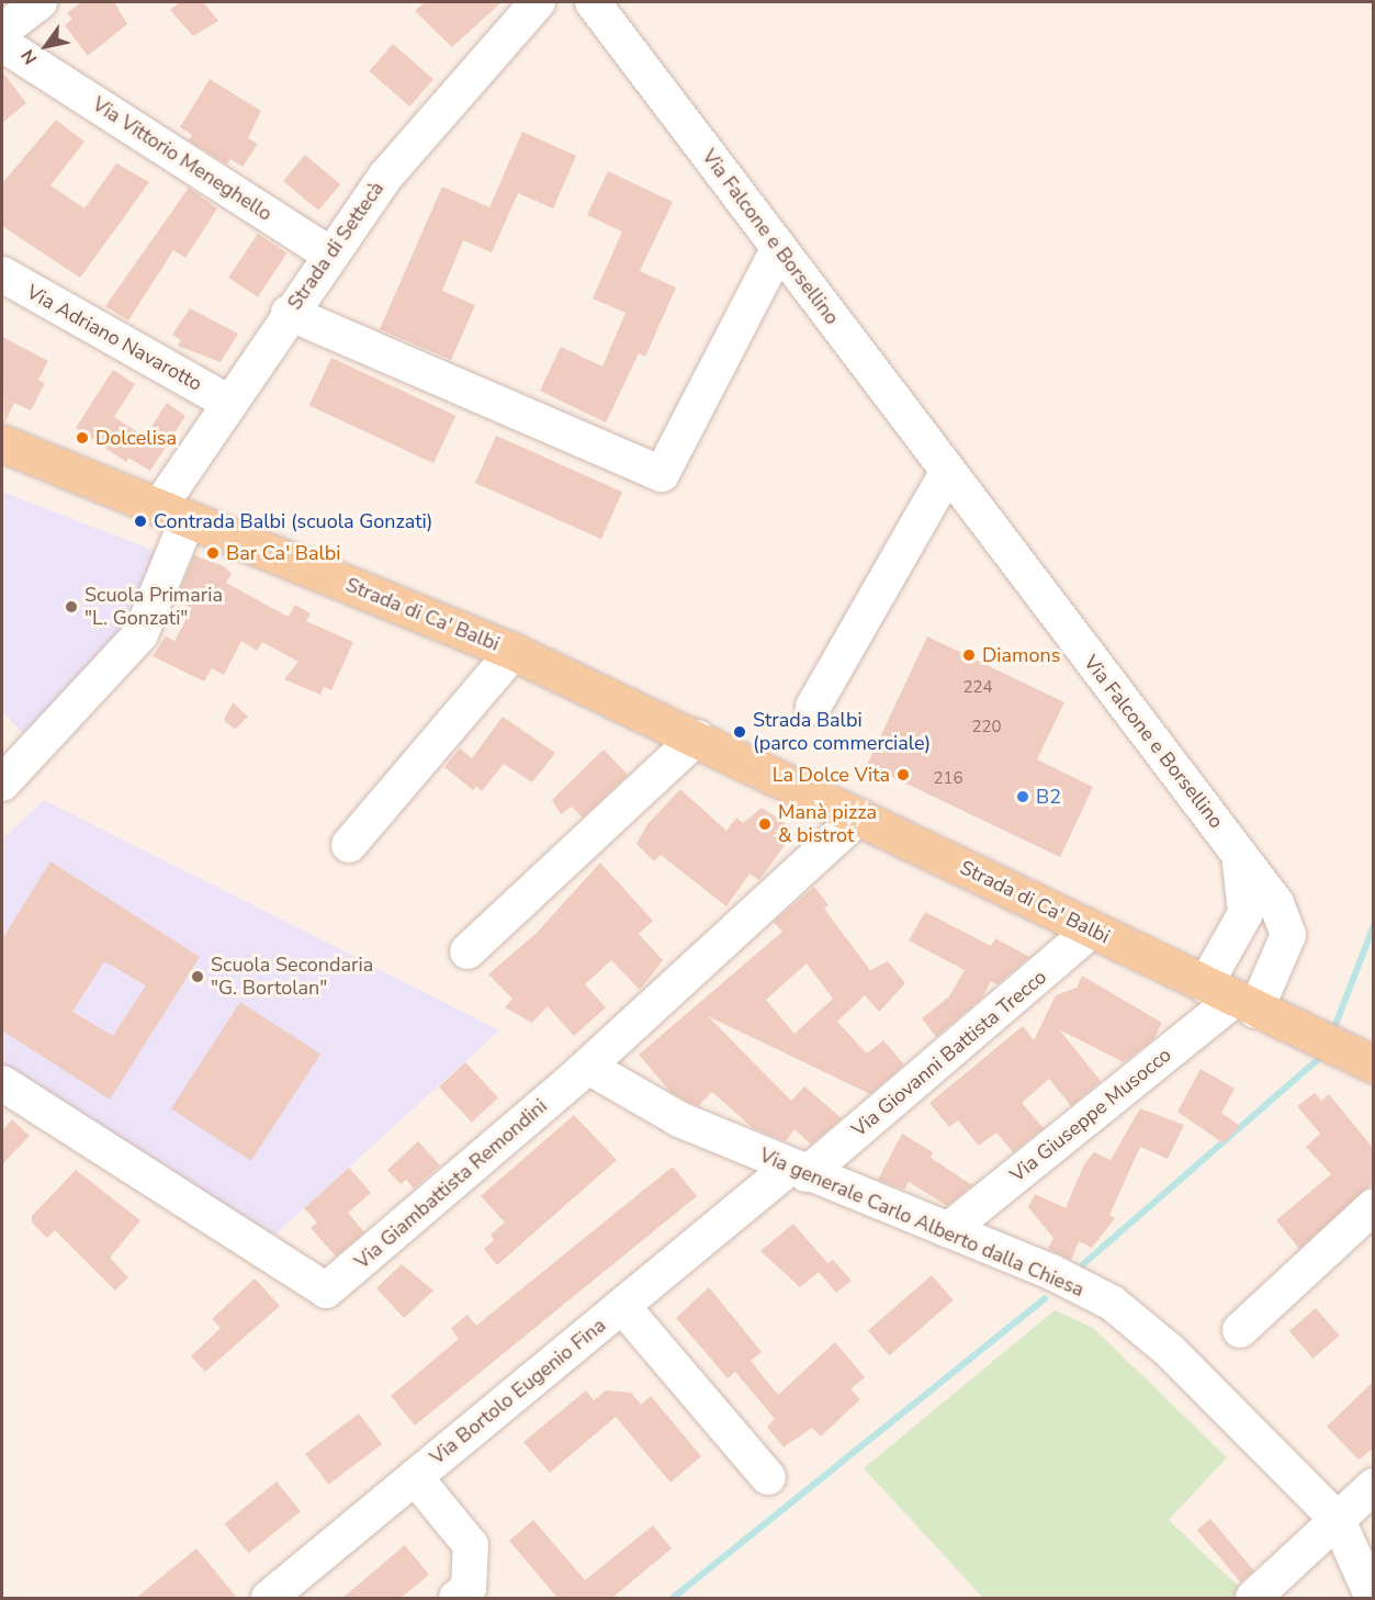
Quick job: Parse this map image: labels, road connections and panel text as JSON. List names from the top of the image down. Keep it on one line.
{"streets":{"main road":["Strada di Ca' Balbi"],"street":["Via Vittorio Meneghello","Via Falcone e Borsellino","Strada di Settecà","Via Adriano Navarotto","Via Giovanni Battista Trecco","Via Giuseppe Musocco","Via Giambattista Remondini","Via generale Carlo Alberto dalla Chiesa","Via Bortolo Eugenio Fina"]},"crossings":[["Via Vittorio Meneghello","Strada di Settecà"],["Via Falcone e Borsellino","Strada di Ca' Balbi"],["Via Falcone e Borsellino","Via Giuseppe Musocco"],["Strada di Settecà","Via Adriano Navarotto"],["Strada di Settecà","Strada di Ca' Balbi"],["Strada di Ca' Balbi","Via Giovanni Battista Trecco"],["Strada di Ca' Balbi","Via Giuseppe Musocco"],["Strada di Ca' Balbi","Via Giambattista Remondini"],["Via Giovanni Battista Trecco","Via generale Carlo Alberto dalla Chiesa"],["Via Giovanni Battista Trecco","Via Bortolo Eugenio Fina"],["Via Giuseppe Musocco","Via generale Carlo Alberto dalla Chiesa"],["Via Giambattista Remondini","Via generale Carlo Alberto dalla Chiesa"],["Via generale Carlo Alberto dalla Chiesa","Via Bortolo Eugenio Fina"]],"places":["Dolcelisa","Contrada Balbi (scuola Gonzati)","Bar Ca' Balbi","Scuola Primaria \"L. Gonzati\"","Diamons","Strada Balbi (parco commerciale)","La Dolce Vita","B2","Manà pizza & bistrot","Scuola Secondaria \"G. Bortolan\""],"house_numbers":["224","220","216"],"north":"bottom left"}
